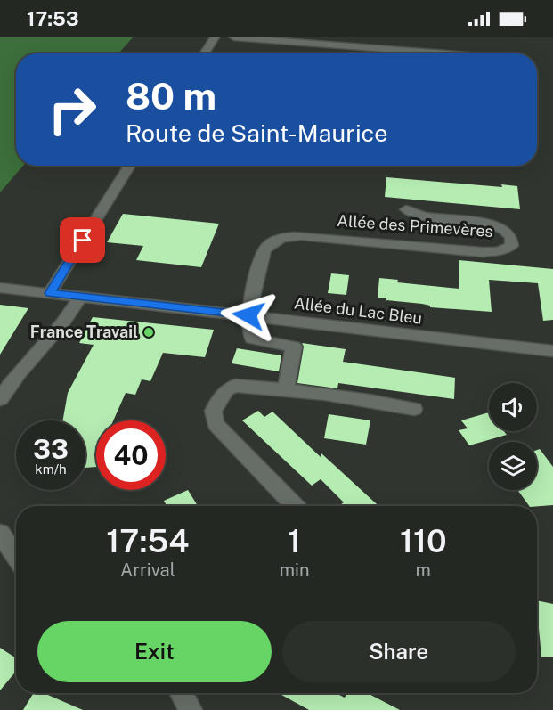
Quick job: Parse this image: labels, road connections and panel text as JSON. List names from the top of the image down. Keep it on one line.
{"streets":{"street":["Allée des Primevères","Allée du Lac Bleu"]},"crossings":[["Allée des Primevères","Allée du Lac Bleu"]],"places":["France Travail"],"page":{"status":"17:53","turn":["80 m","Route de Saint-Maurice"],"speed":"33 km/h","limit":"40","eta":["17:54","Arrival","1","min","110","m"],"buttons":["Exit","Share"]}}
